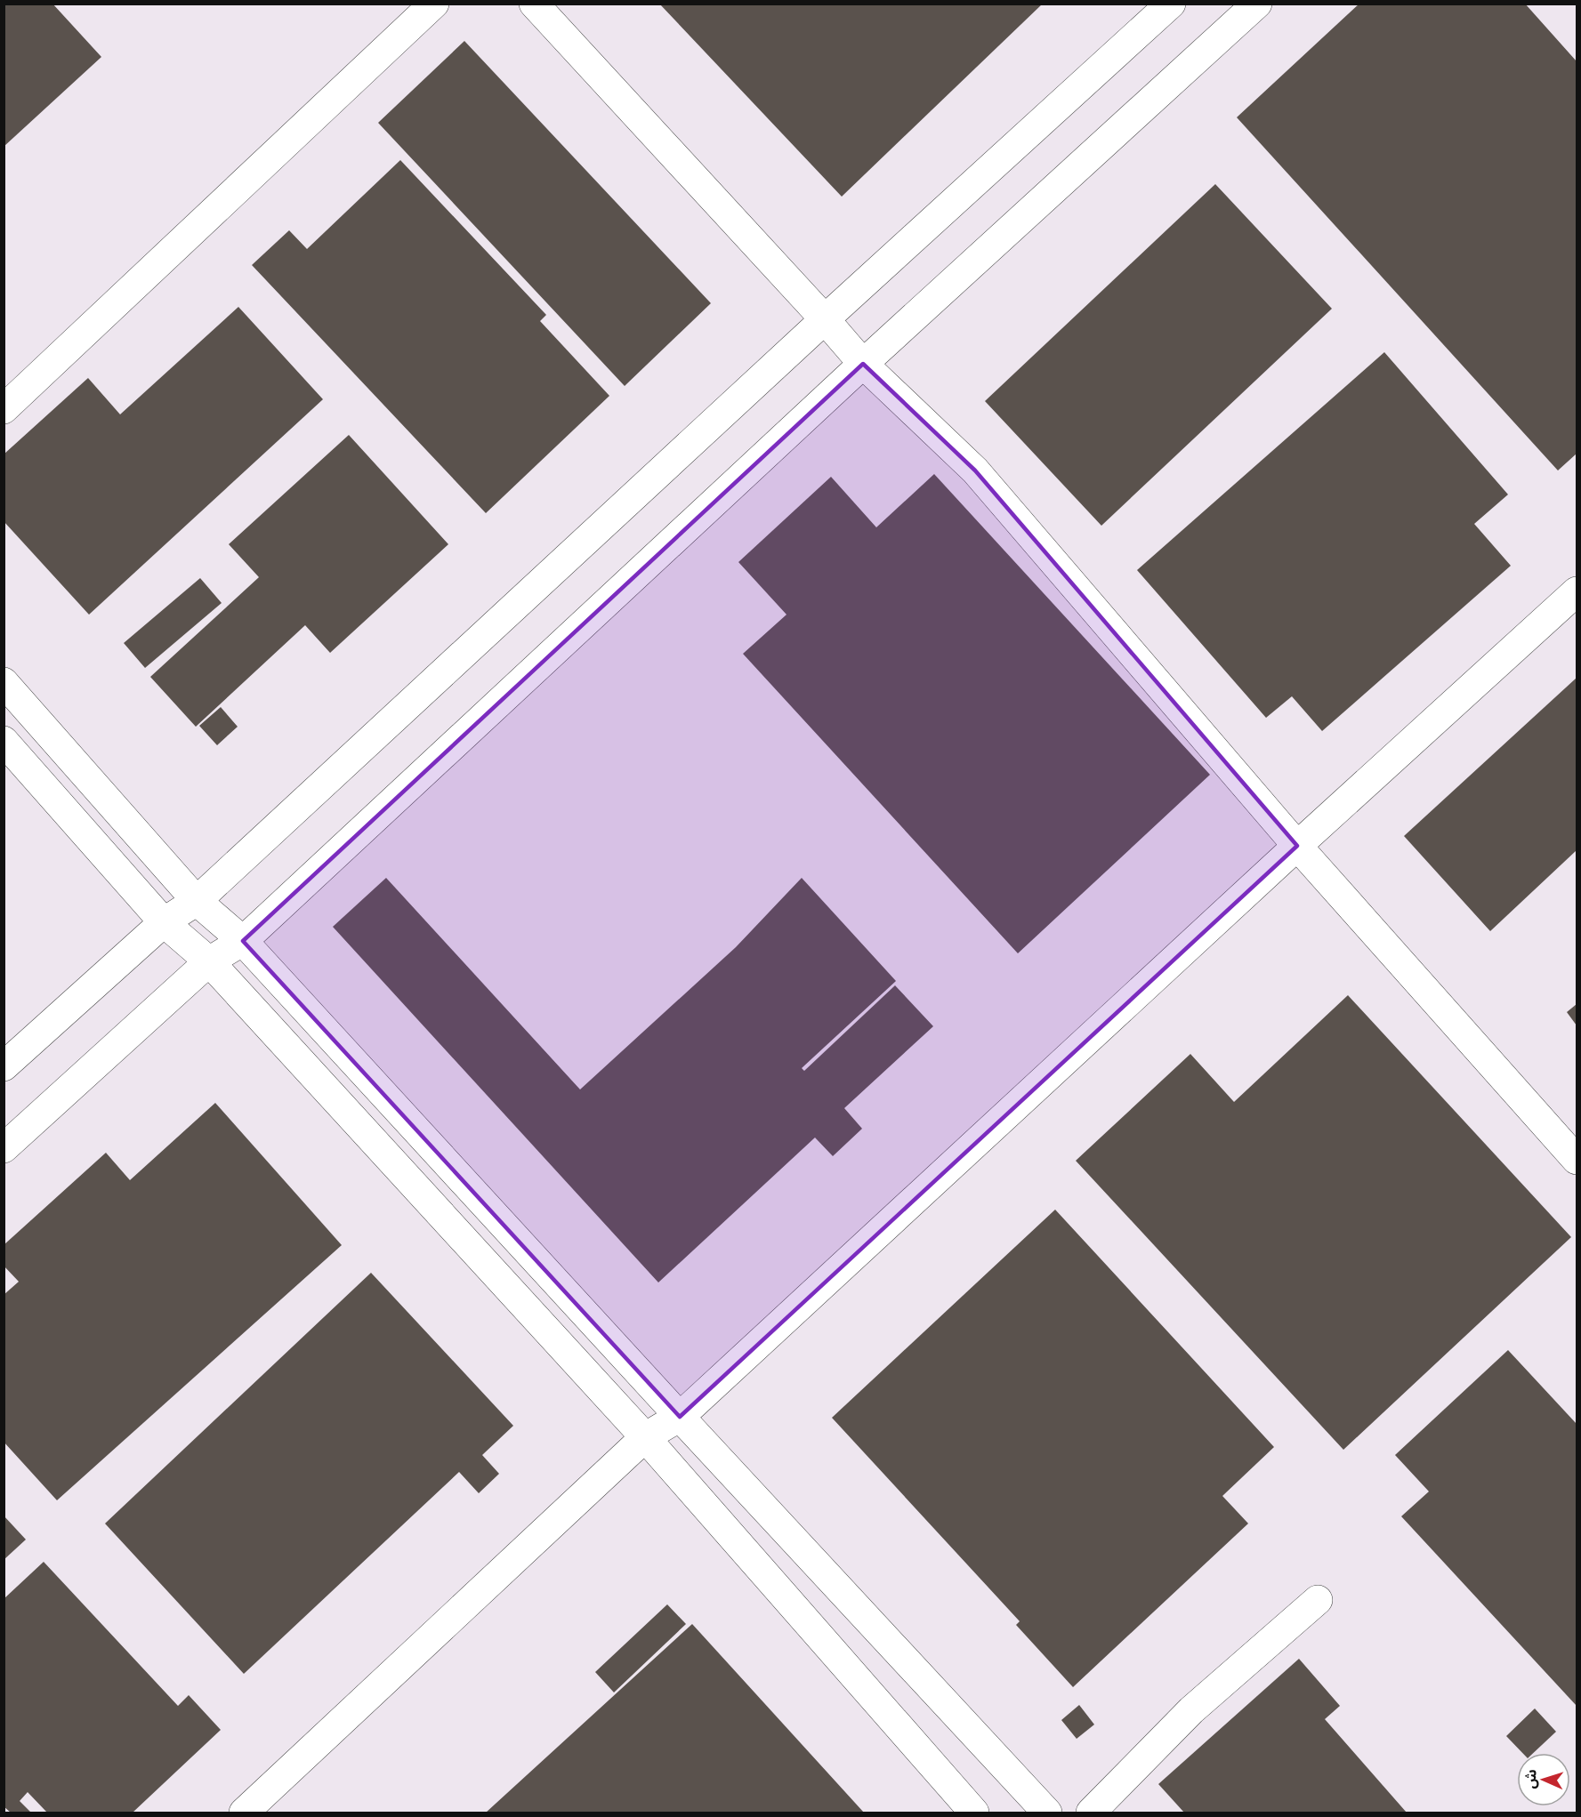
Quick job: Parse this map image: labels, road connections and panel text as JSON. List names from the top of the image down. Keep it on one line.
{"north":"left"}
